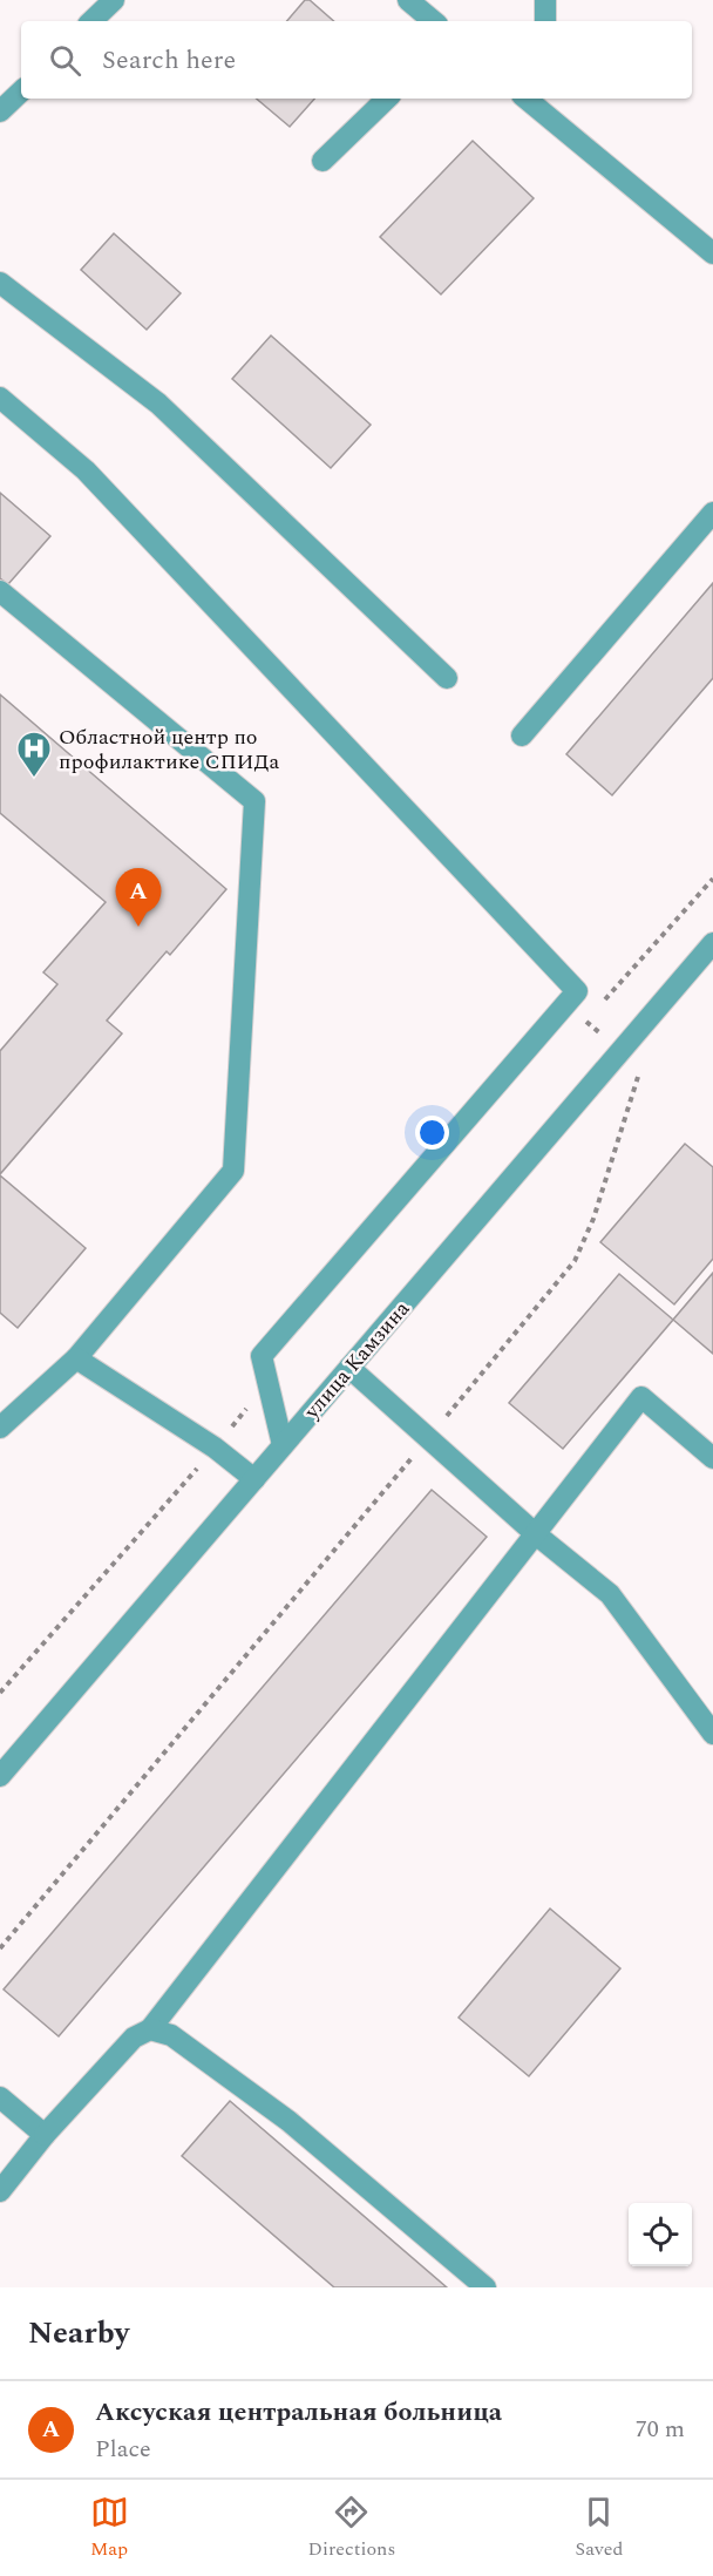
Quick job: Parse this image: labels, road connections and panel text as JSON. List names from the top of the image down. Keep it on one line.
{"streets":{"street":["улица Камзина"]},"places":{"hospital":["Областной центр по профилактике СПИДа"]},"page":{"search":"Search here","pins":"A","heading":"Nearby","list":[{"mark":"A","name":"Аксуская центральная больница","note":"Place","value":"70 m"}],"nav":["Map","Directions","Saved"]}}
